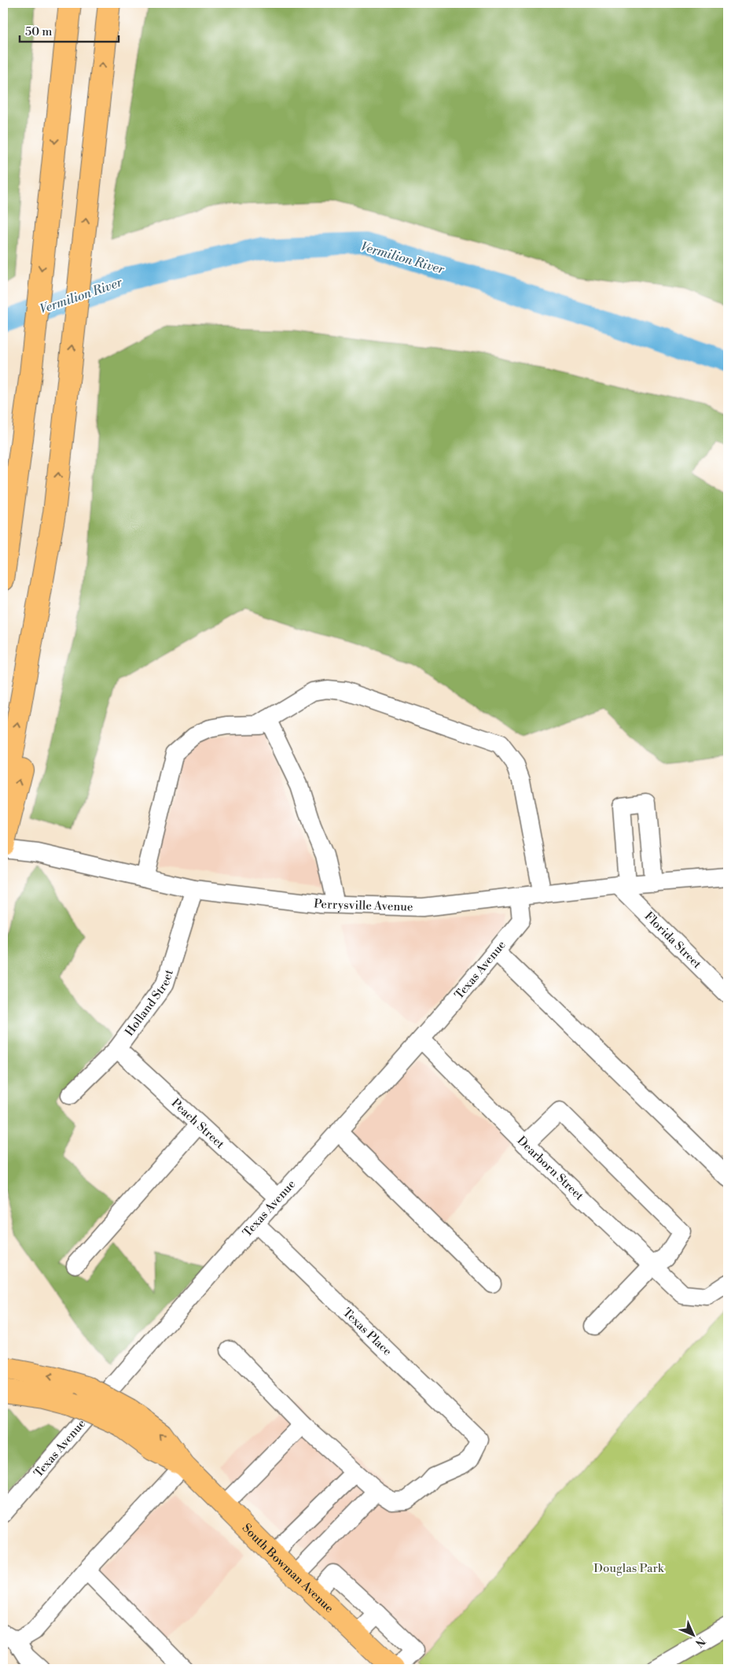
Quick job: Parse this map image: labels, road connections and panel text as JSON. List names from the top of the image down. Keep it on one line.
{"streets":{"main road":["South Bowman Avenue"],"street":["Perrysville Avenue","Florida Street","Texas Avenue","Holland Street","Peach Street","Dearborn Street","Texas Place"]},"crossings":[["Perrysville Avenue","Florida Street"],["Perrysville Avenue","Texas Avenue"],["Perrysville Avenue","Holland Street"],["Texas Avenue","Peach Street"],["Texas Avenue","Dearborn Street"],["Texas Avenue","Texas Place"],["Holland Street","Peach Street"]],"water":["Vermilion River"],"parks":["Douglas Park"],"scale_bar":"50 m","north":"bottom right"}
